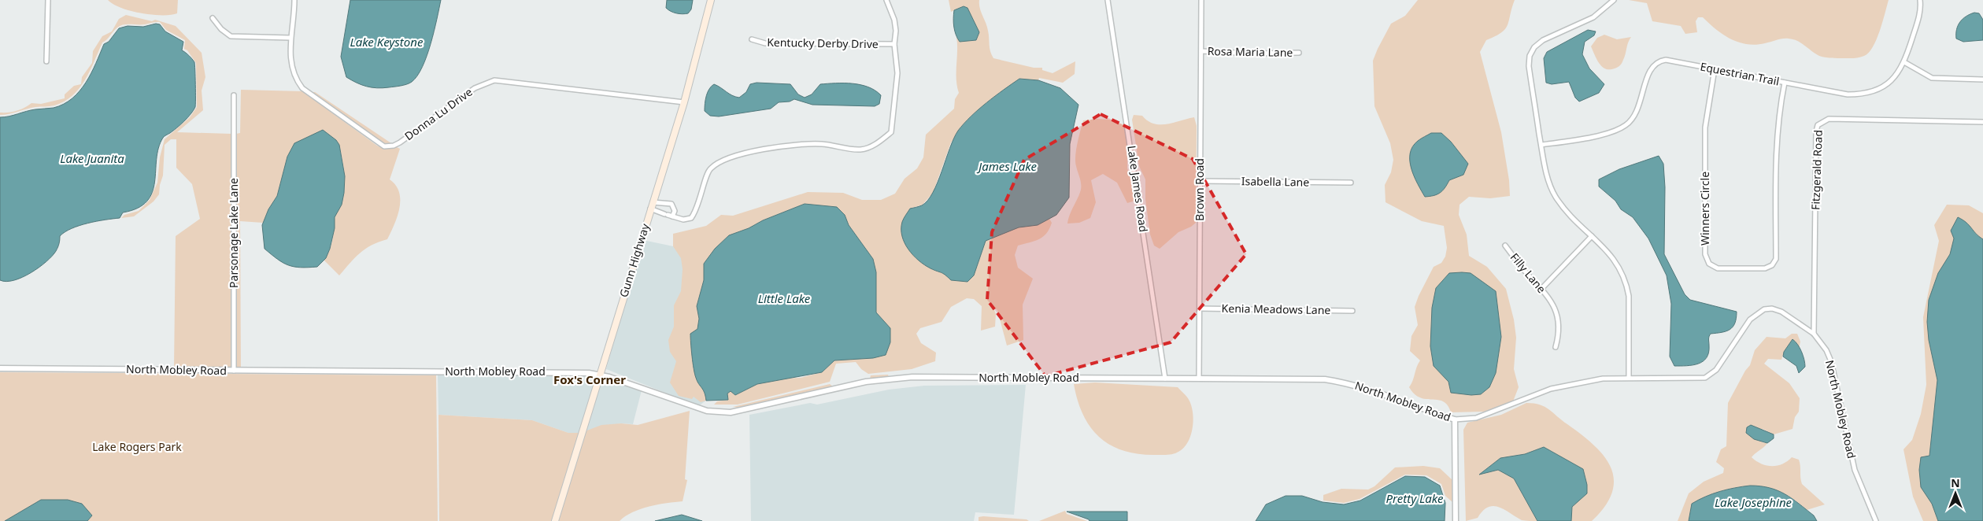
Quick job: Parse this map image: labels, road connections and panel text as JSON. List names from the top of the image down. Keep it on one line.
{"streets":{"main road":["Gunn Highway"],"street":["Kentucky Derby Drive","Rosa Maria Lane","Equestrian Trail","Donna Lu Drive","Fitzgerald Road","Isabella Lane","Lake James Road","Brown Road","Winners Circle","Parsonage Lake Lane","Filly Lane","Kenia Meadows Lane","North Mobley Road"]},"crossings":[["Rosa Maria Lane","Brown Road"],["Equestrian Trail","Winners Circle"],["Donna Lu Drive","Gunn Highway"],["Fitzgerald Road","North Mobley Road"],["Isabella Lane","Brown Road"],["Lake James Road","North Mobley Road"],["Brown Road","Kenia Meadows Lane"],["Brown Road","North Mobley Road"],["Parsonage Lake Lane","North Mobley Road"],["Gunn Highway","North Mobley Road"]],"districts":["Fox's Corner"],"water":["Lake Keystone","Lake Juanita","James Lake","Little Lake","Pretty Lake","Lake Josephine"],"parks":["Lake Rogers Park"],"north":"top"}
